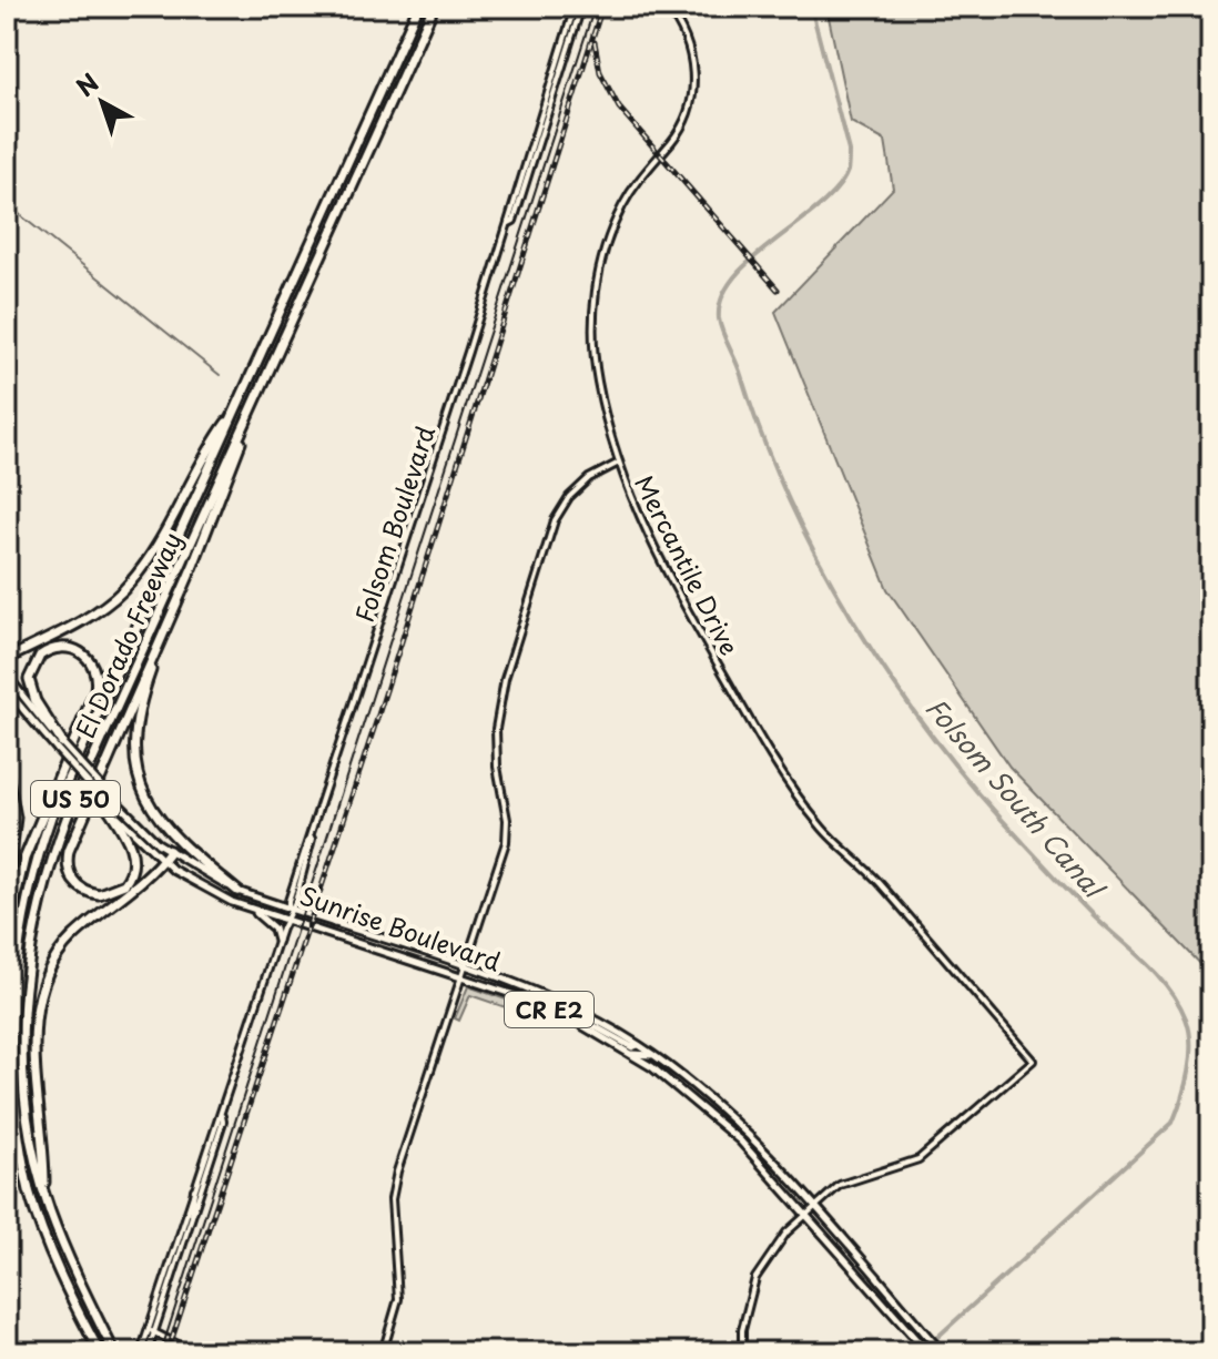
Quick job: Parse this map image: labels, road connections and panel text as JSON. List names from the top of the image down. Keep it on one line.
{"streets":{"highway":["El Dorado Freeway","US 50"],"main road":["Sunrise Boulevard","CR E2"],"street":["Folsom Boulevard","Mercantile Drive"]},"crossings":[["Folsom Boulevard","Sunrise Boulevard"],["Mercantile Drive","Sunrise Boulevard"]],"water":["Folsom South Canal"],"north":"top left"}
